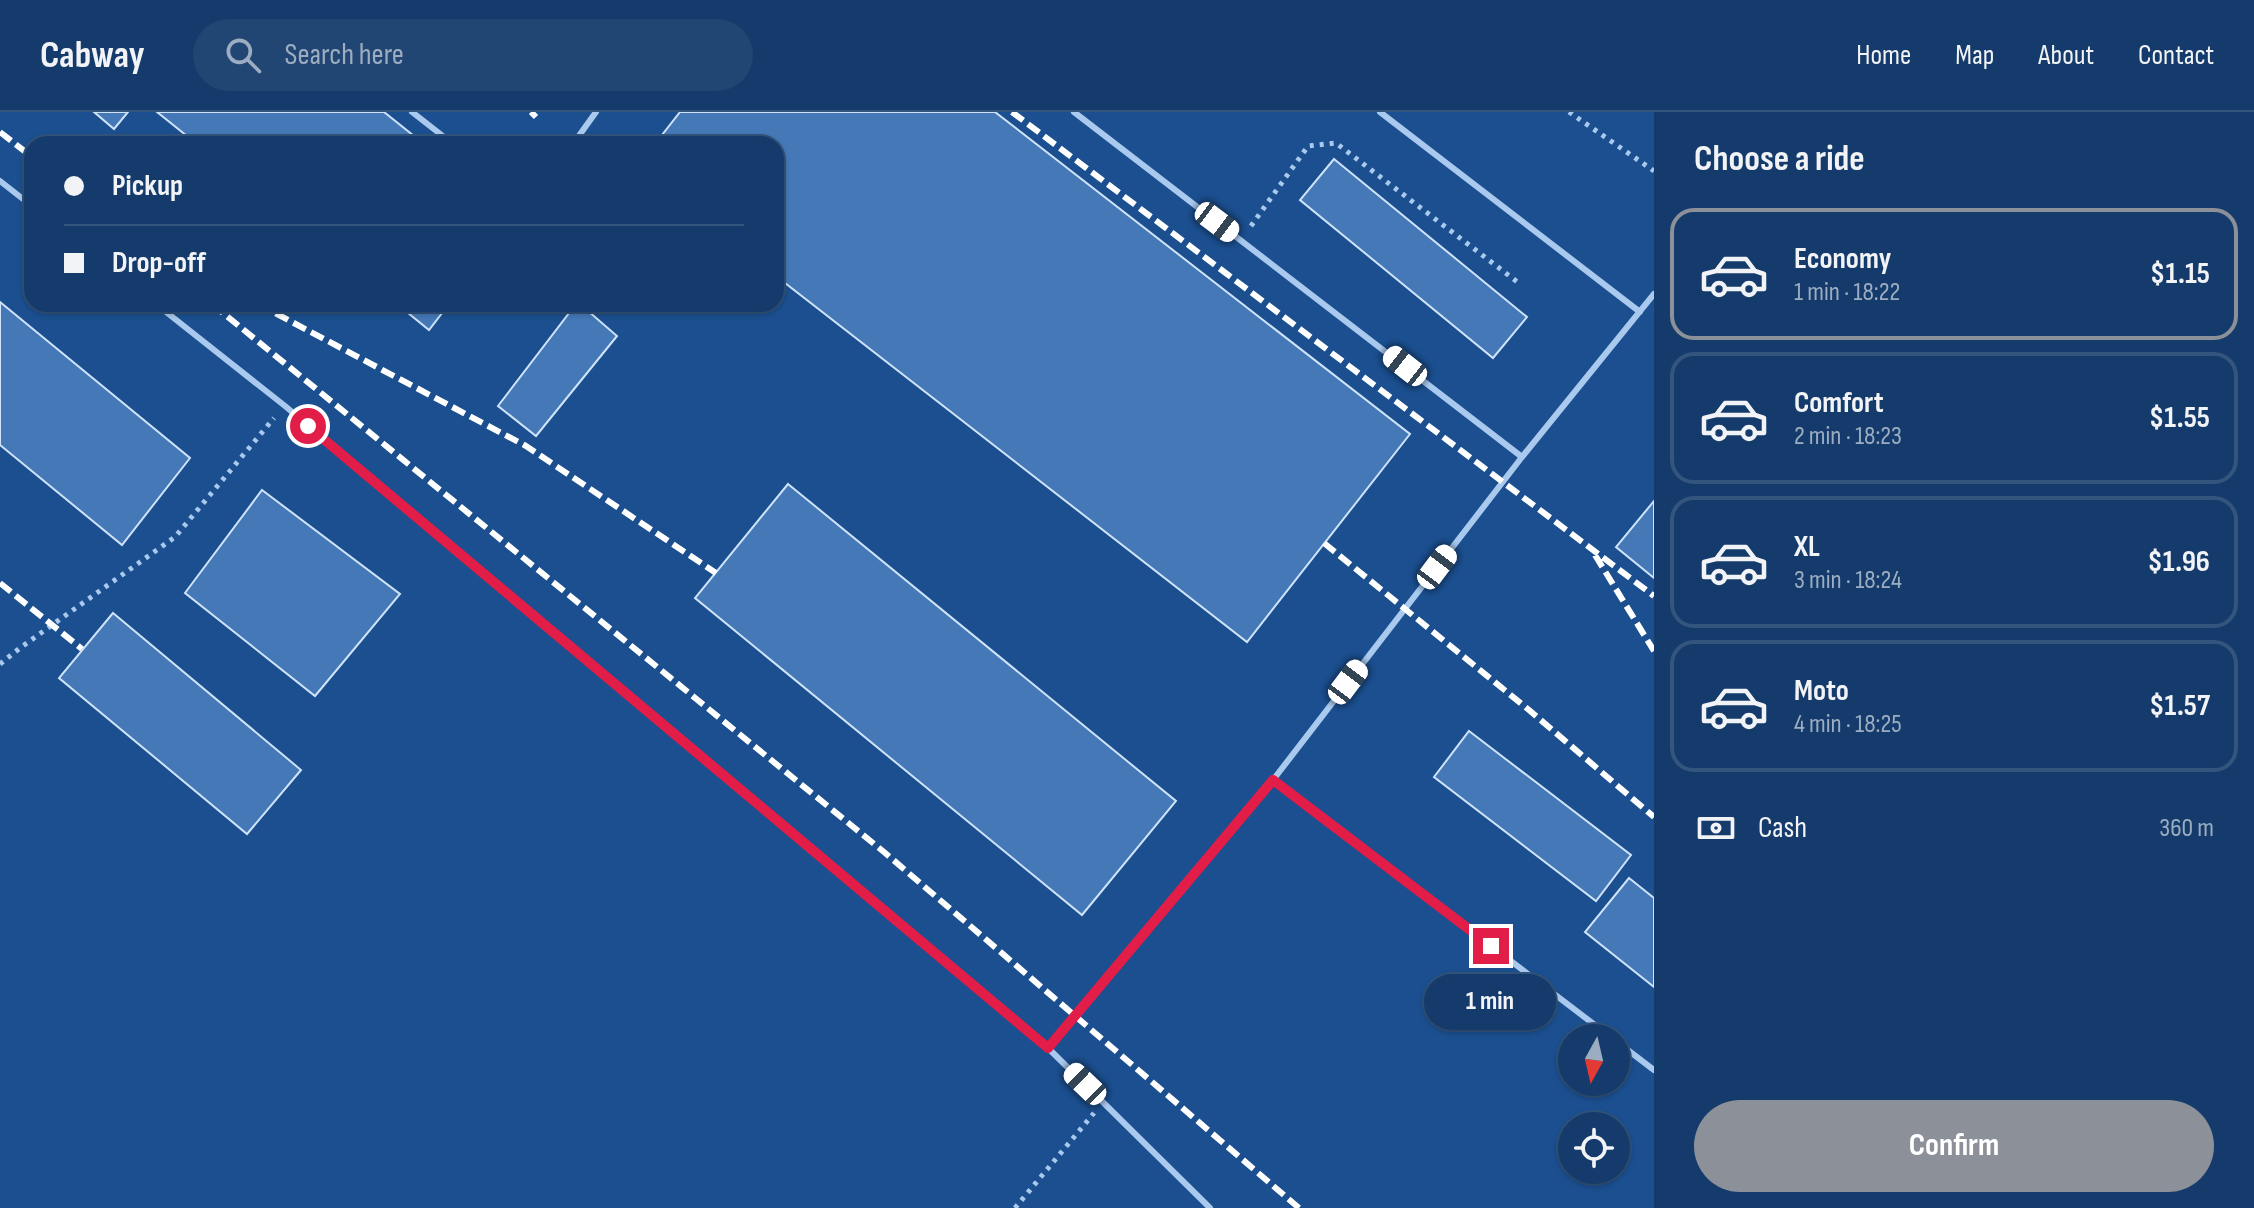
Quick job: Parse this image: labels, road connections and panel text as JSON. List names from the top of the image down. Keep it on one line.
{"north":"bottom","page":{"header":"Cabway","search":"Search here","nav":["Home","Map","About","Contact"],"heading":"Choose a ride","banner":["Pickup","Drop-off"],"list":[{"name":"Economy","note":"1 min · 18:22","value":"$1.15"},{"name":"Comfort","note":"2 min · 18:23","value":"$1.55"},{"name":"XL","note":"3 min · 18:24","value":"$1.96"},{"name":"Moto","note":"4 min · 18:25","value":"$1.57"}],"pay":["Cash","360 m"],"bubble":"1 min","buttons":"Confirm"}}
